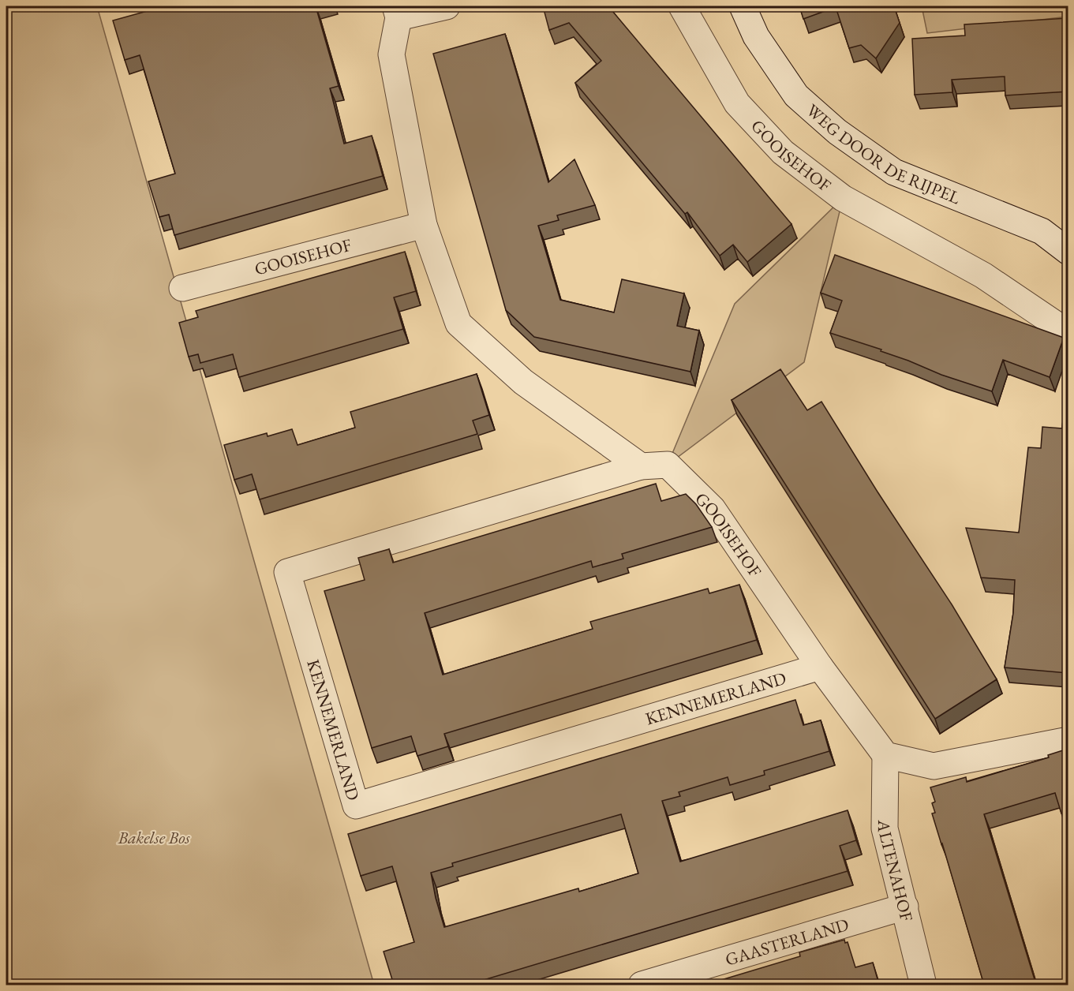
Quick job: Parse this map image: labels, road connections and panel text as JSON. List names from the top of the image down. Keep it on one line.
{"streets":{"street":["WEG DOOR DE RIJPEL","GOOISEHOF","KENNEMERLAND","ALTENAHOF","GAASTERLAND"]},"crossings":[["GOOISEHOF","KENNEMERLAND"],["GOOISEHOF","ALTENAHOF"],["ALTENAHOF","GAASTERLAND"]],"parks":["Bakelse Bos"]}
